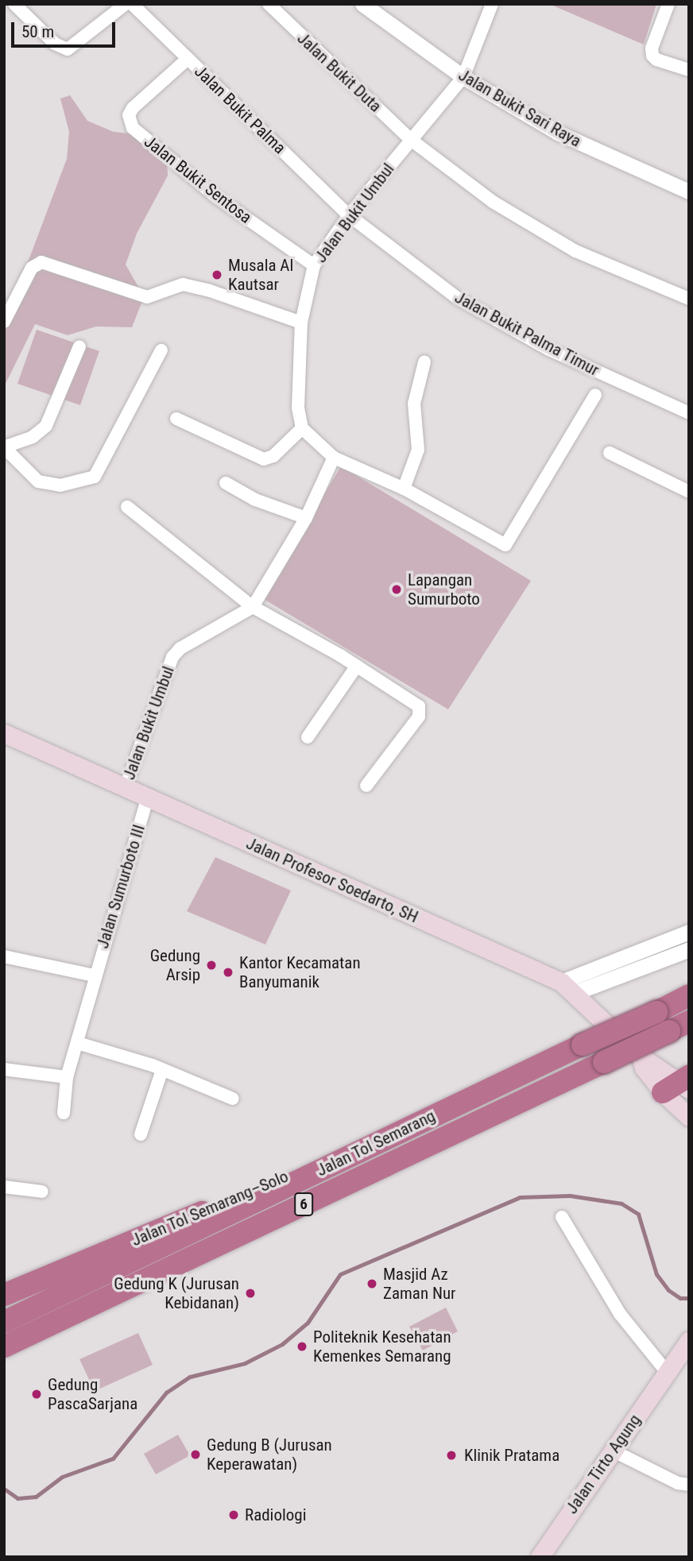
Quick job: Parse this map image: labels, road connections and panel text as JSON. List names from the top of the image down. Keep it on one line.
{"streets":{"highway":["Jalan Tol Semarang","6","Jalan Tol Semarang–Solo"],"main road":["Jalan Profesor Soedarto, SH","Jalan Tirto Agung"],"street":["Jalan Bukit Duta","Jalan Bukit Sari Raya","Jalan Bukit Palma","Jalan Bukit Sentosa","Jalan Bukit Umbul","Jalan Bukit Palma Timur","Jalan Sumurboto III"]},"crossings":[["Jalan Bukit Duta","Jalan Bukit Umbul"],["Jalan Bukit Sari Raya","Jalan Bukit Umbul"],["Jalan Bukit Palma","Jalan Bukit Sentosa"],["Jalan Bukit Palma","Jalan Bukit Umbul"],["Jalan Bukit Palma","Jalan Bukit Palma Timur"],["Jalan Bukit Sentosa","Jalan Bukit Umbul"],["Jalan Bukit Umbul","Jalan Bukit Palma Timur"],["Jalan Bukit Umbul","Jalan Profesor Soedarto, SH"],["Jalan Profesor Soedarto, SH","Jalan Sumurboto III"],["Jalan Tol Semarang","Jalan Tol Semarang–Solo"]],"places":["Musala Al Kautsar","Lapangan Sumurboto","Gedung Arsip","Kantor Kecamatan Banyumanik","Masjid Az Zaman Nur","Gedung K (Jurusan Kebidanan)","Politeknik Kesehatan Kemenkes Semarang","Gedung PascaSarjana","Gedung B (Jurusan Keperawatan)","Klinik Pratama","Radiologi"],"scale_bar":"50 m"}
